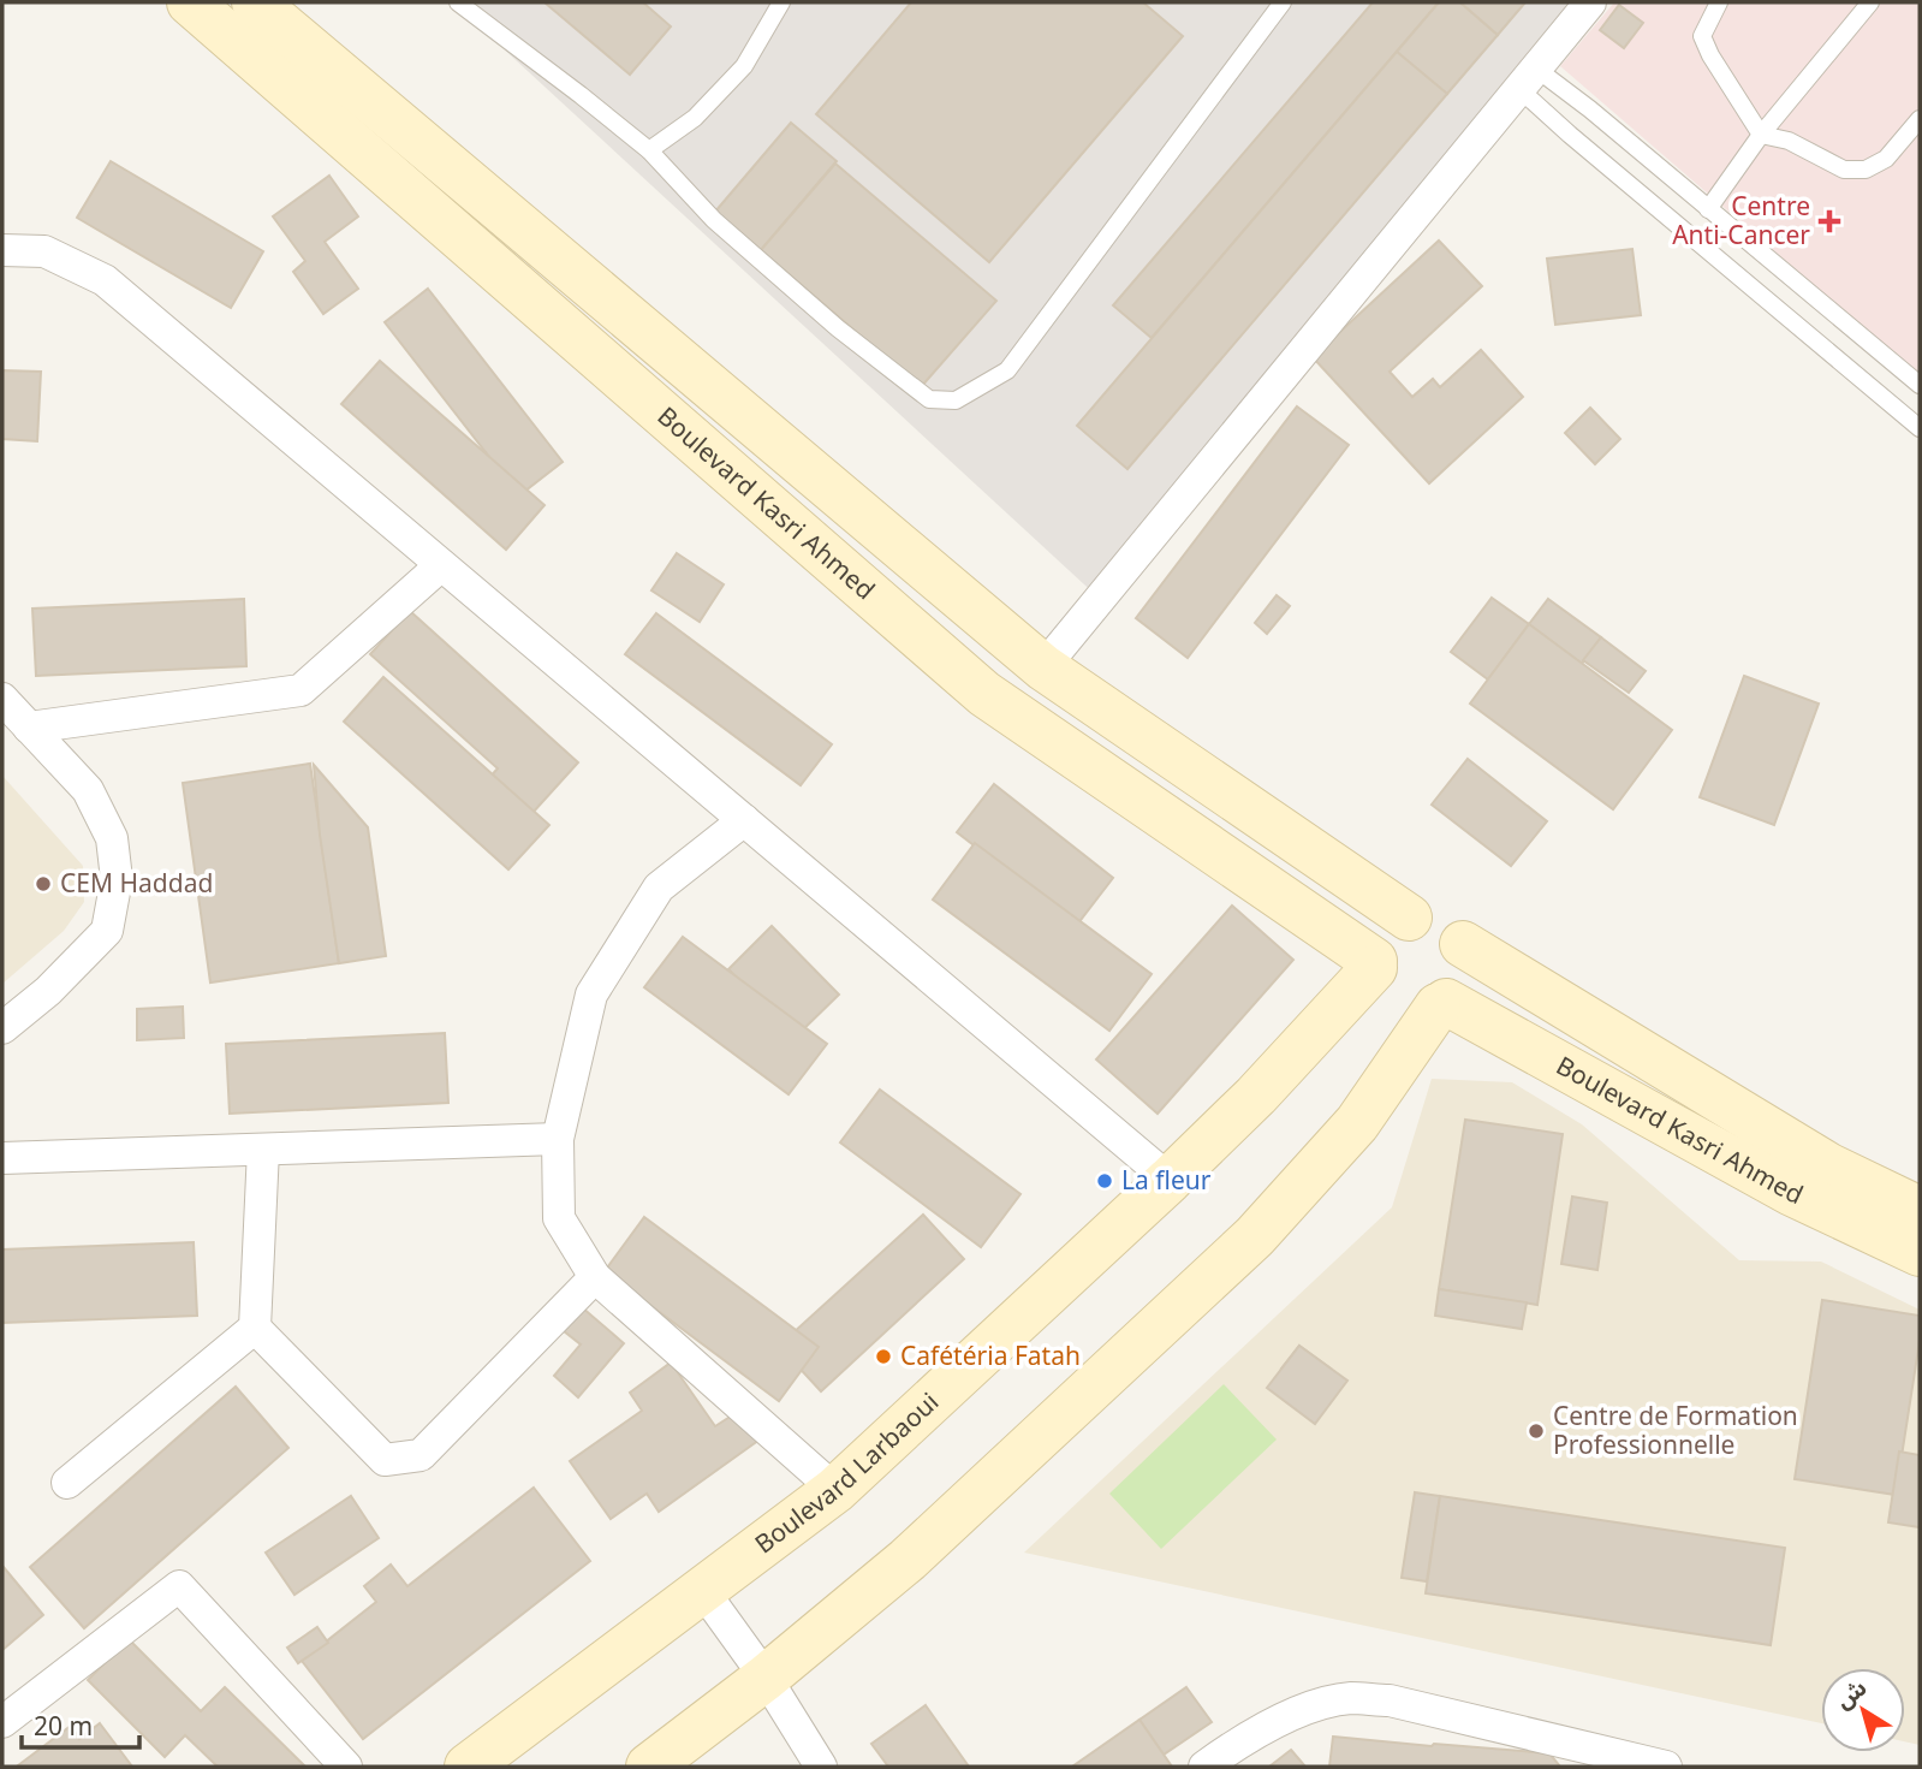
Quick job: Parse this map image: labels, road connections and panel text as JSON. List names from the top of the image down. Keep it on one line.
{"streets":{"main road":["Boulevard Kasri Ahmed","Boulevard Larbaoui"]},"crossings":[["Boulevard Kasri Ahmed","Boulevard Larbaoui"]],"places":{"health":["Centre Anti-Cancer"],"other":["CEM Haddad","La fleur","Cafétéria Fatah","Centre de Formation Professionnelle"]},"scale_bar":"20 m","north":"top left"}
